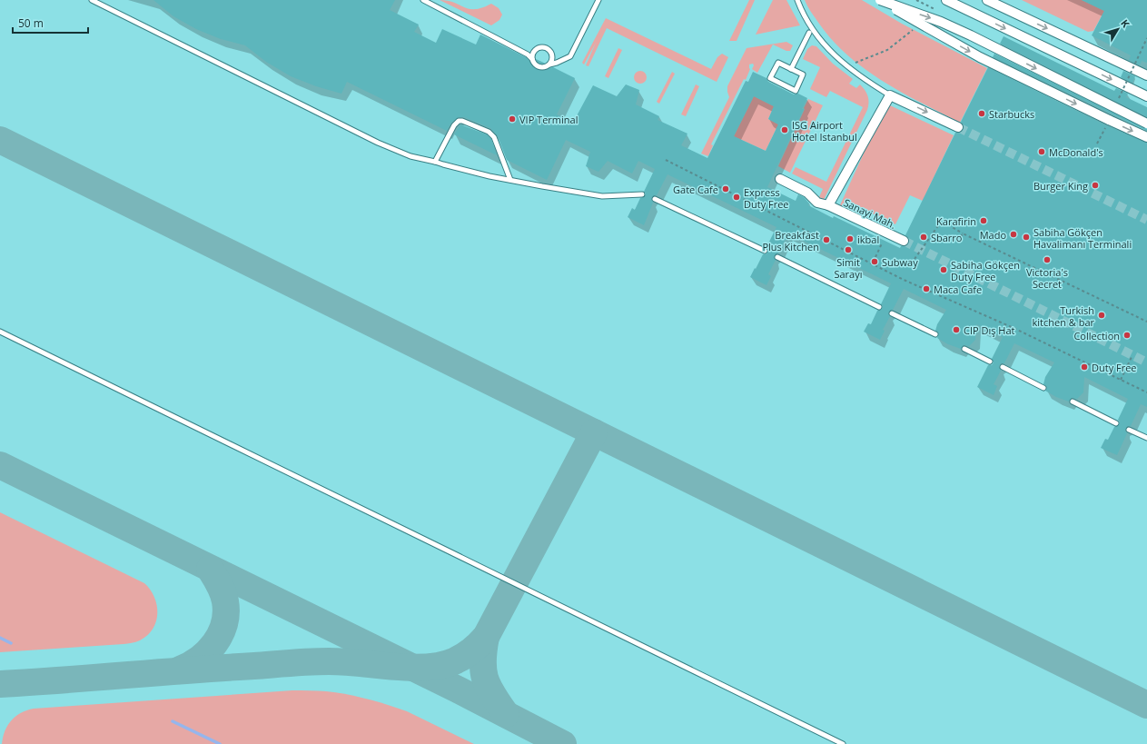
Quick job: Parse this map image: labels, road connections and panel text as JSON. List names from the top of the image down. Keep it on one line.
{"streets":{"street":["Sanayi Mah."]},"places":["Starbucks","VIP Terminal","ISG Airport Hotel Istanbul","McDonald's","Burger King","Gate Cafe","Express Duty Free","Karafirin","Mado","Sbarro","Sabiha Gökçen Havalimanı Terminali","ikbal","Breakfast Plus Kitchen","Simit Sarayı","Victoria's Secret","Subway","Sabiha Gökçen Duty Free","Maca Cafe","Turkish kitchen & bar","CIP Dış Hat","Collection","Duty Free"],"scale_bar":"50 m","north":"top right"}
